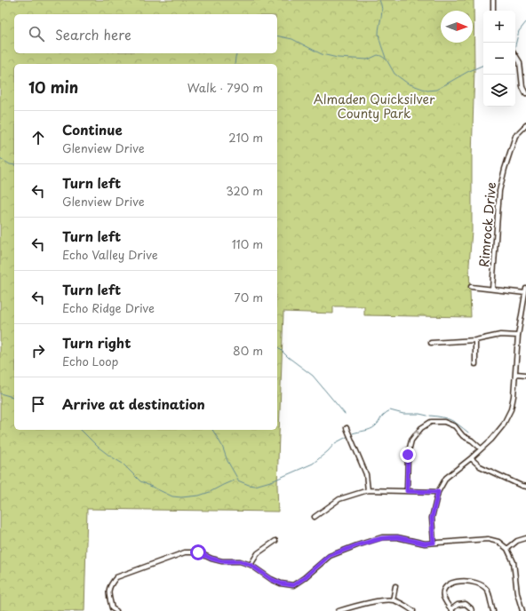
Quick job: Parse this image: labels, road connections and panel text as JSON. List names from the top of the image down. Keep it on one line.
{"streets":{"street":["Rimrock Drive"]},"parks":["Almaden Quicksilver County Park"],"north":"right","page":{"map_buttons":["+","−"],"search":"Search here","heading":["10 min","Walk · 790 m"],"list":[["Continue","Glenview Drive","210 m"],["Turn left","Glenview Drive","320 m"],["Turn left","Echo Valley Drive","110 m"],["Turn left","Echo Ridge Drive","70 m"],["Turn right","Echo Loop","80 m"],"Arrive at destination"]}}
